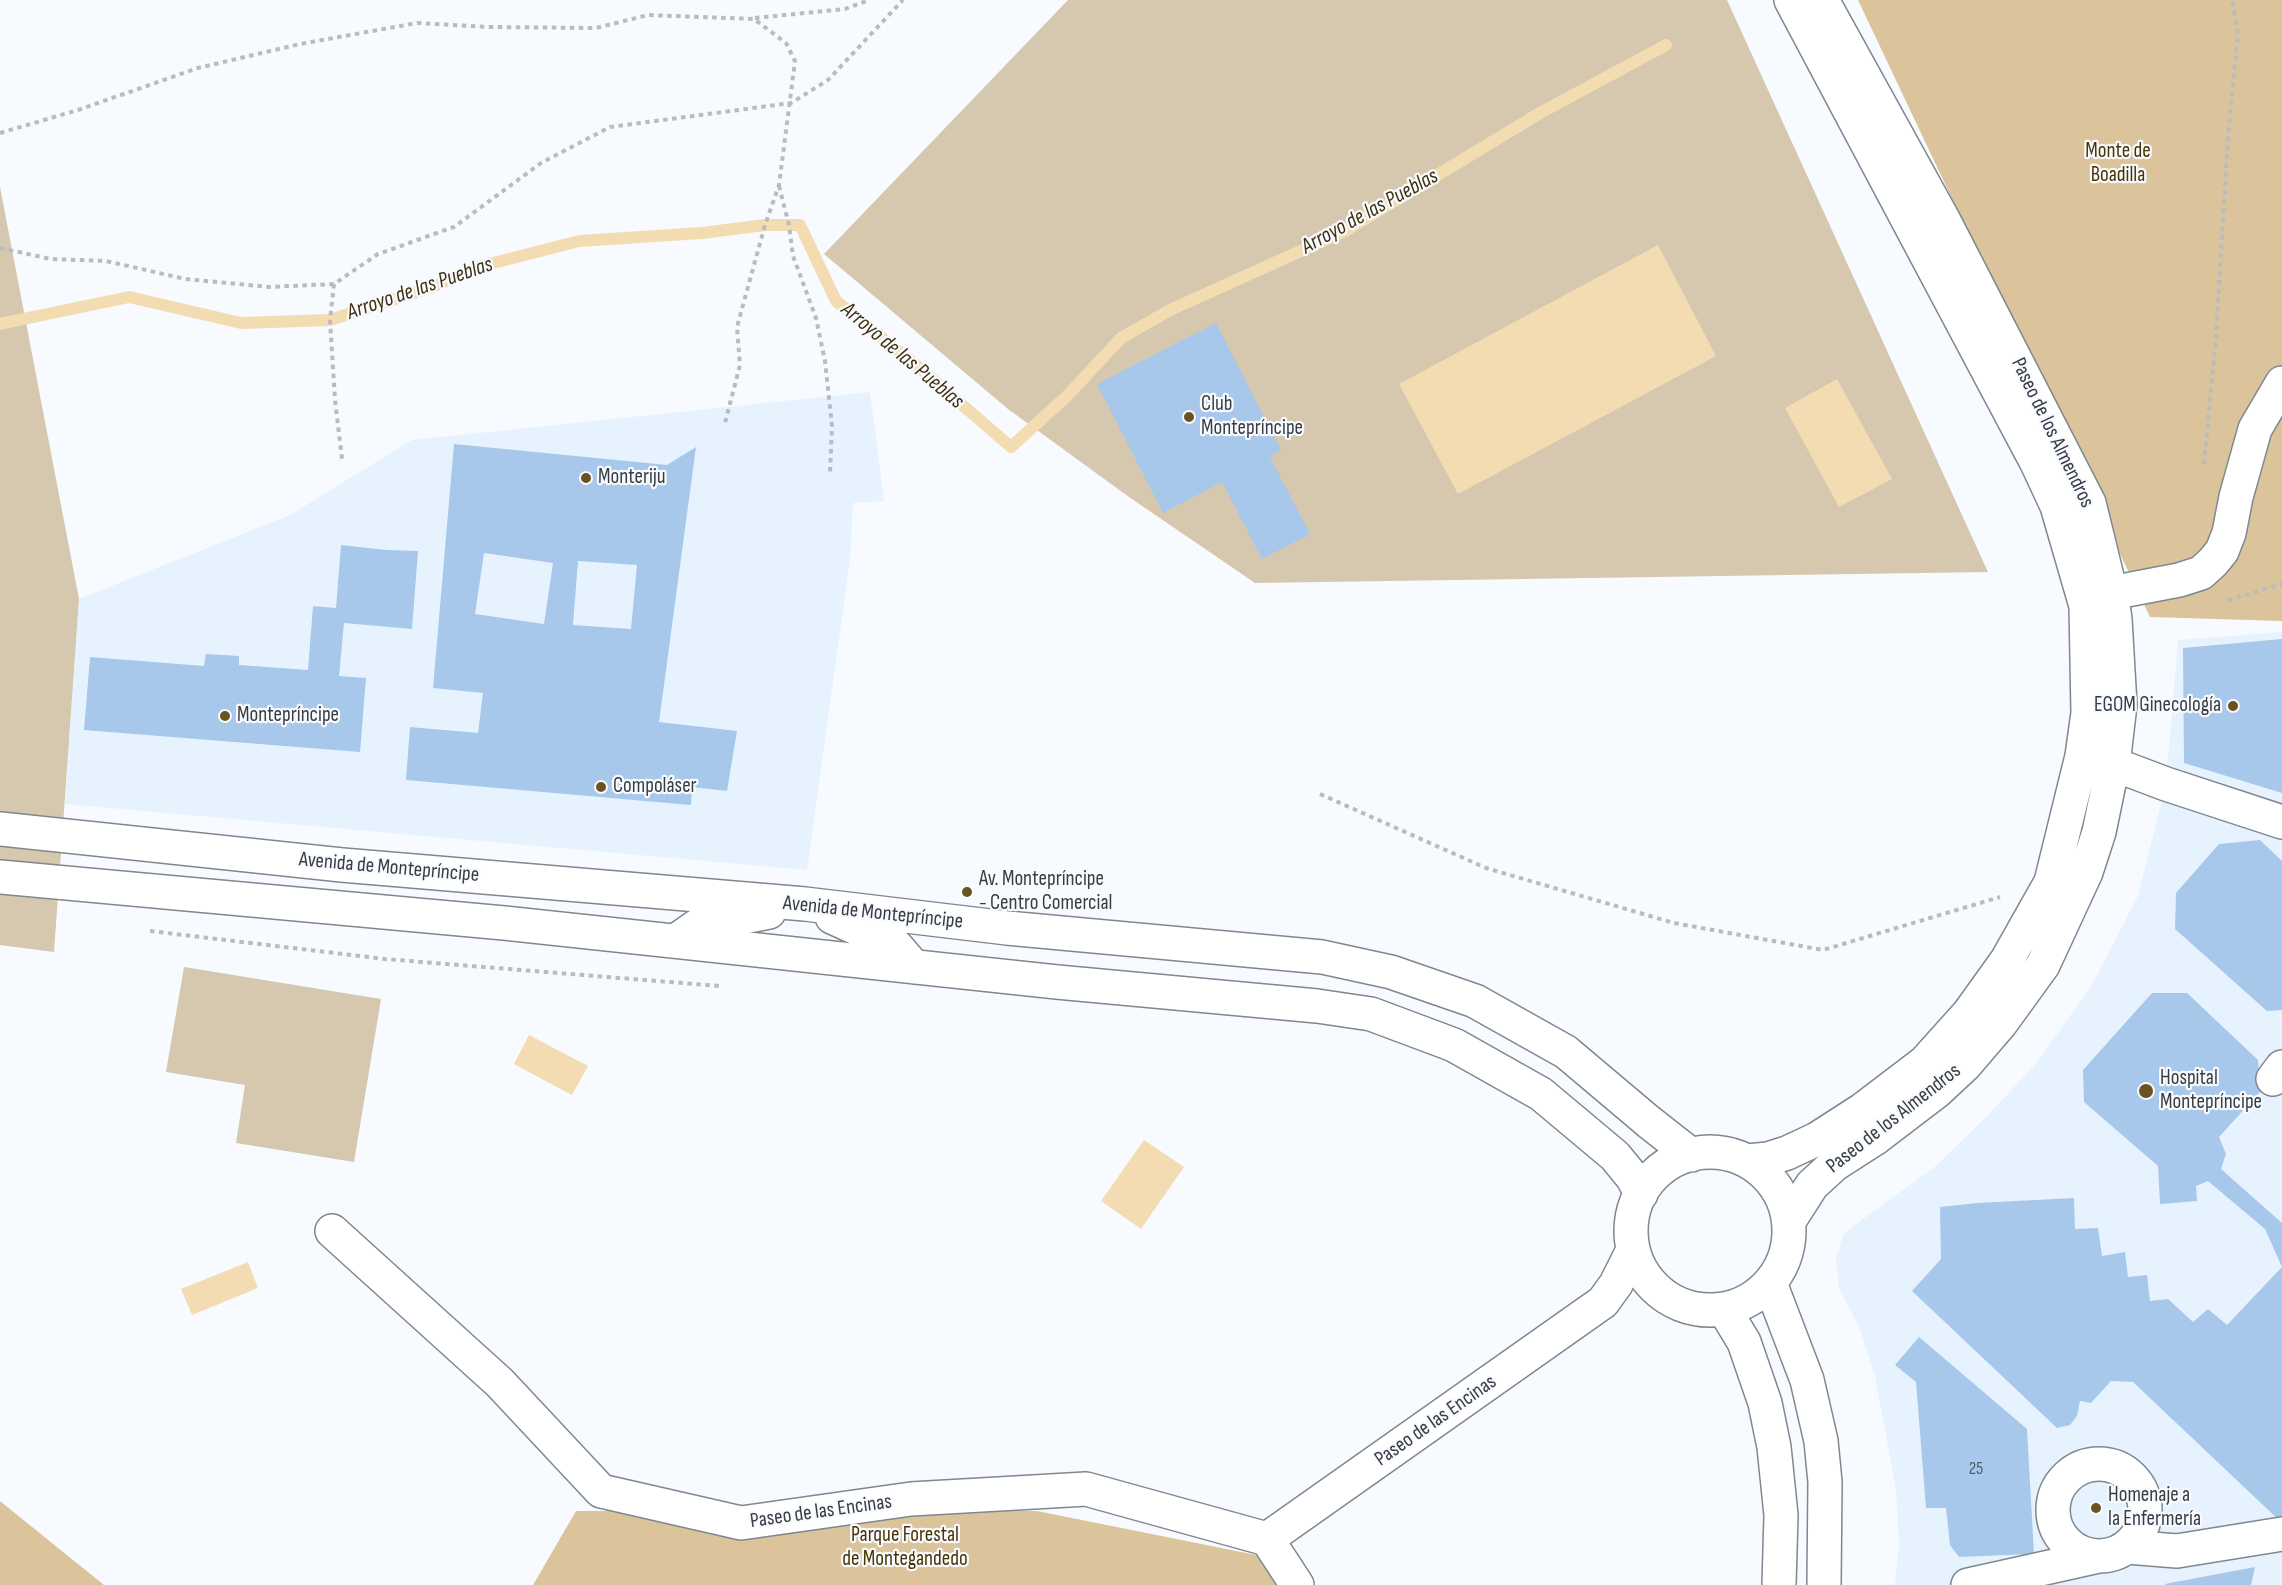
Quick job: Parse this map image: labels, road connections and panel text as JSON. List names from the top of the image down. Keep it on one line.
{"streets":{"street":["Paseo de los Almendros","Avenida de Montepríncipe","Paseo de las Encinas"]},"crossings":[["Paseo de los Almendros","Avenida de Montepríncipe"],["Paseo de los Almendros","Paseo de las Encinas"],["Avenida de Montepríncipe","Paseo de las Encinas"]],"water":["Arroyo de las Pueblas"],"parks":["Monte de Boadilla","Parque Forestal de Montegandedo"],"places":["Club Montepríncipe","Monteriju","EGOM Ginecología","Montepríncipe","Compoláser","Av. Montepríncipe - Centro Comercial","Hospital Montepríncipe","Homenaje a la Enfermería"],"house_numbers":["25"]}
